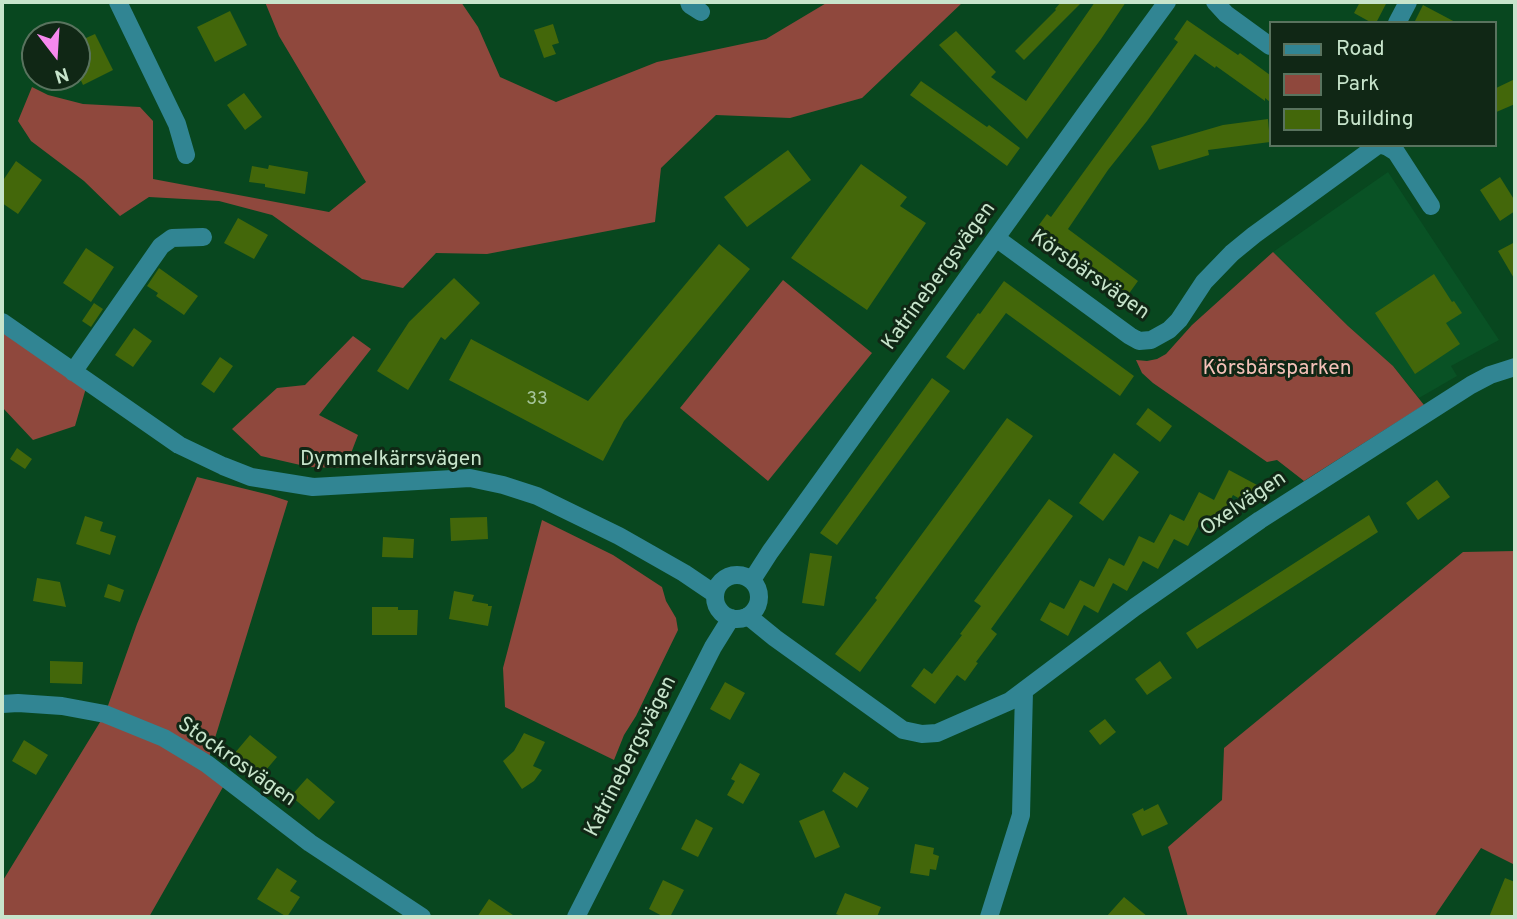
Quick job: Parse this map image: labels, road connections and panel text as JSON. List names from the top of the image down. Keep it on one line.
{"streets":{"street":["Körsbärsvägen","Katrinebergsvägen","Dymmelkärrsvägen","Oxelvägen","Stockrosvägen"]},"crossings":[["Körsbärsvägen","Katrinebergsvägen"],["Katrinebergsvägen","Dymmelkärrsvägen"]],"parks":["Körsbärsparken"],"house_numbers":["33"],"legend":["Road","Park","Building"],"north":"bottom"}
